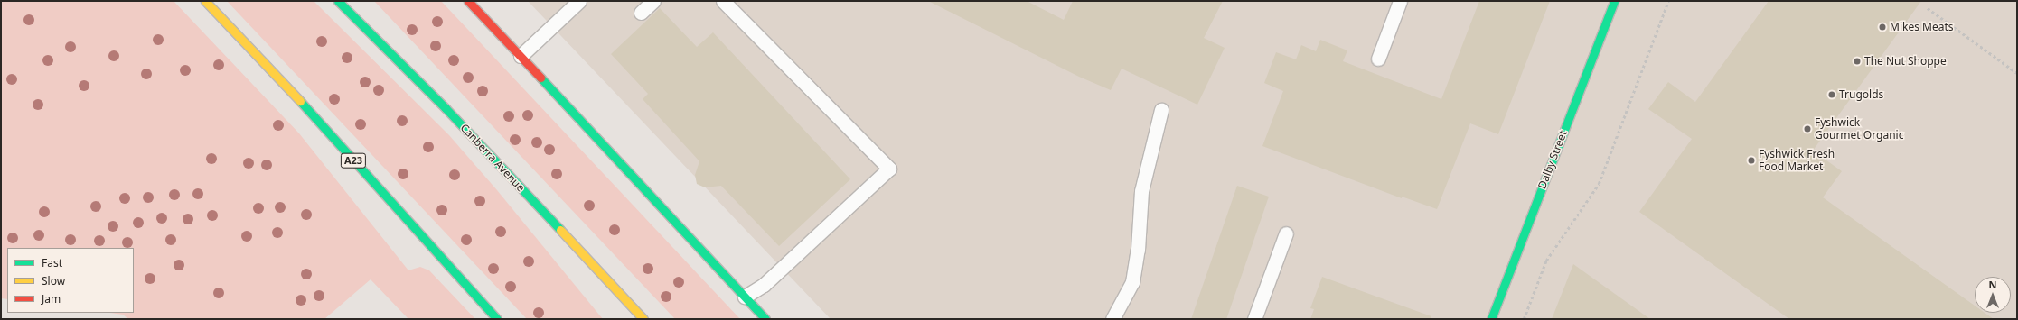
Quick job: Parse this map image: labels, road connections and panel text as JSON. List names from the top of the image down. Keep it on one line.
{"streets":{"main road":["Canberra Avenue","Dalby Street","A23"]},"places":["Mikes Meats","The Nut Shoppe","Trugolds","Fyshwick Gourmet Organic","Fyshwick Fresh Food Market"],"legend":["Fast","Slow","Jam"],"north":"top"}
